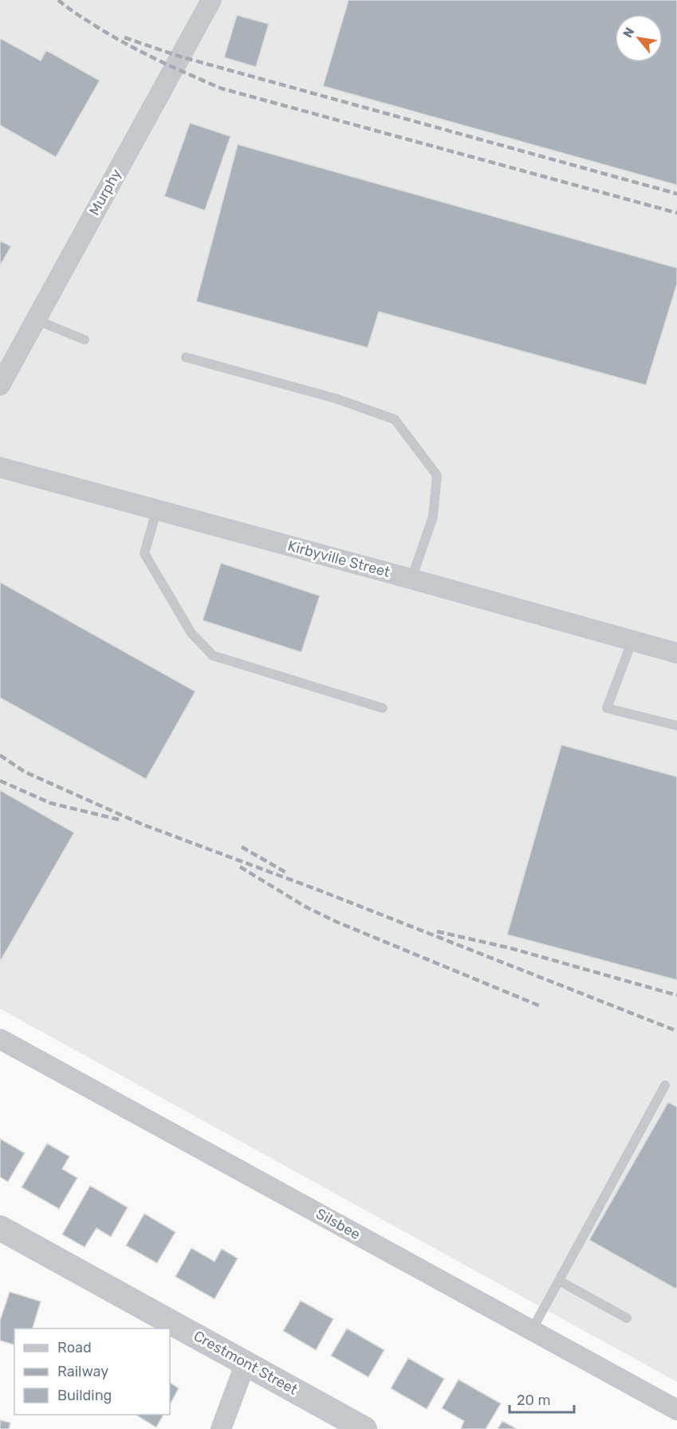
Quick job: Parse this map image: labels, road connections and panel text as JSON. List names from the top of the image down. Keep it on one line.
{"streets":{"street":["Murphy","Kirbyville Street","Silsbee","Crestmont Street"]},"legend":["Road","Railway","Building"],"scale_bar":"20 m","north":"top left"}
